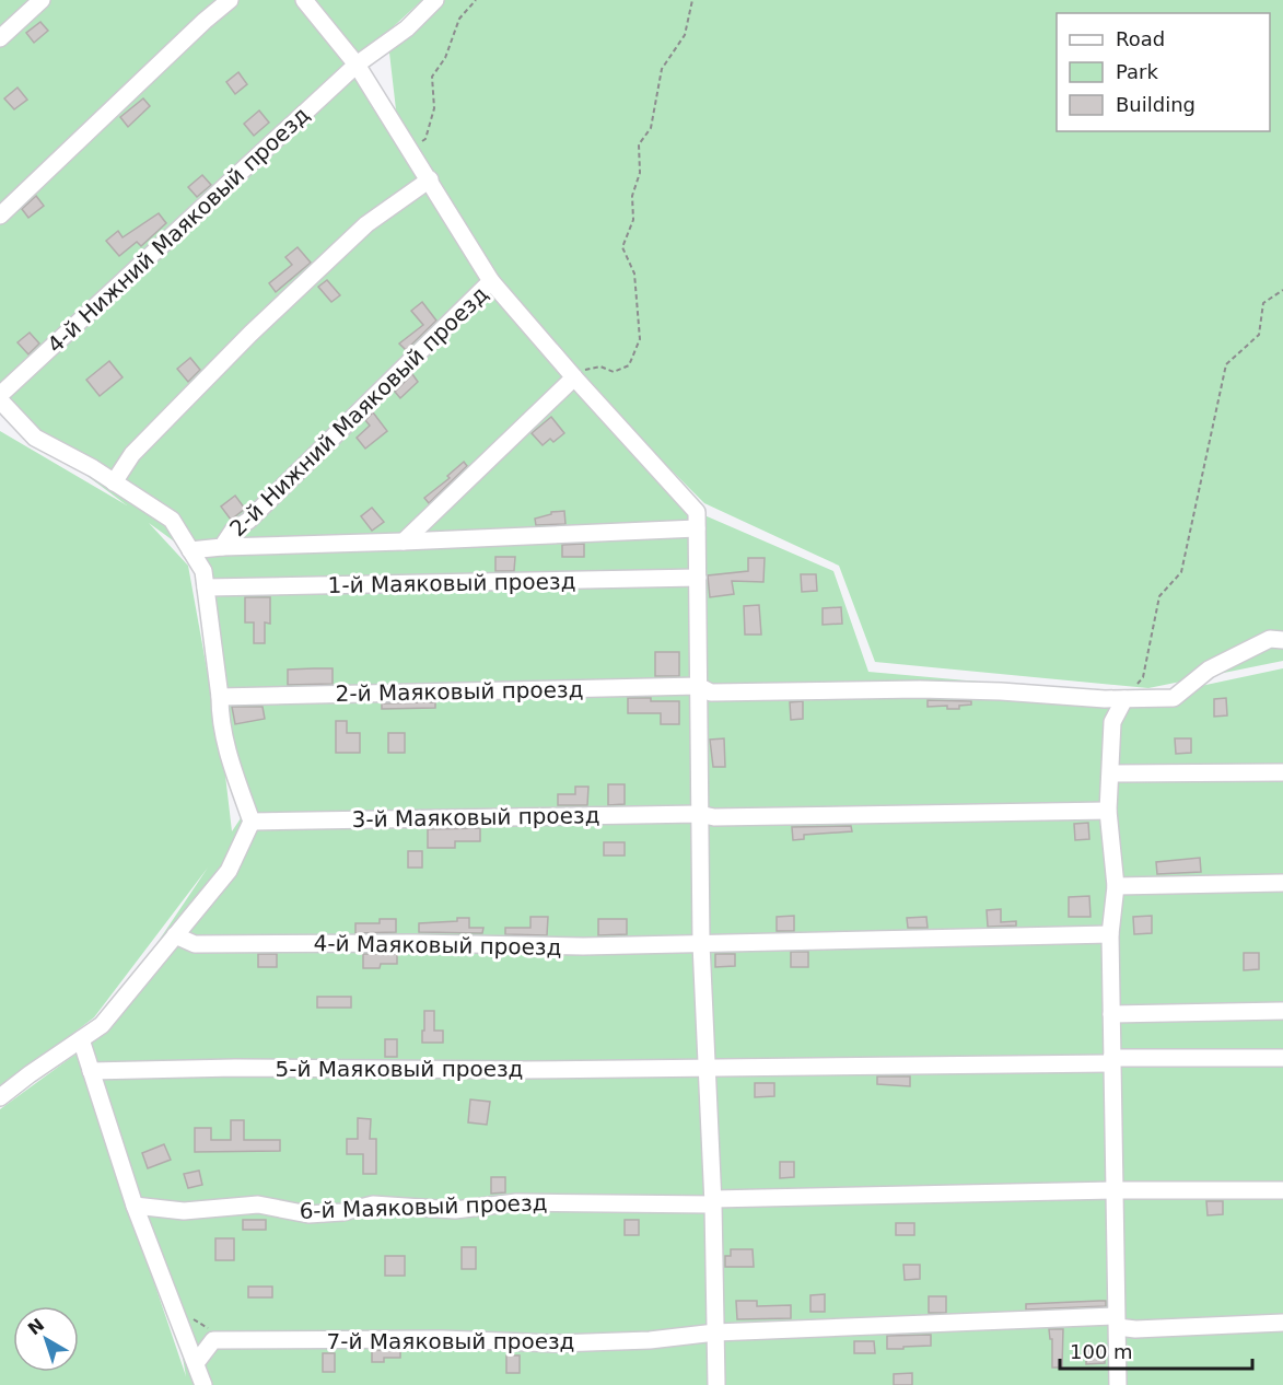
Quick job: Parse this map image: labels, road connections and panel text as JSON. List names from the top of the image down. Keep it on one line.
{"streets":{"street":["4-й Нижний Маяковый проезд","2-й Нижний Маяковый проезд","1-й Маяковый проезд","2-й Маяковый проезд","3-й Маяковый проезд","4-й Маяковый проезд","5-й Маяковый проезд","6-й Маяковый проезд","7-й Маяковый проезд"]},"legend":["Road","Park","Building"],"scale_bar":"100 m","north":"top left"}
